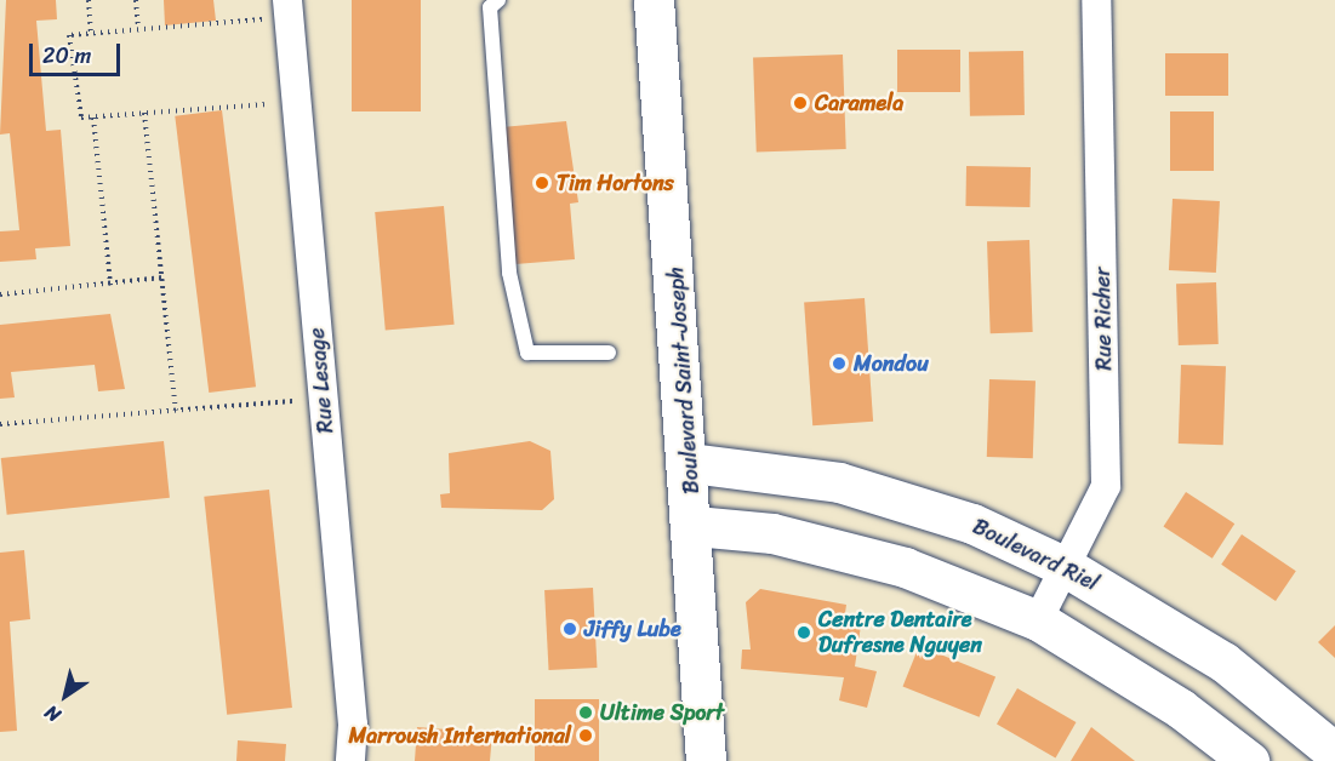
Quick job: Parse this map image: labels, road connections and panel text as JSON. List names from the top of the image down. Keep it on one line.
{"streets":{"street":["Rue Richer","Rue Lesage","Boulevard Saint-Joseph","Boulevard Riel"]},"crossings":[["Rue Richer","Boulevard Riel"],["Boulevard Saint-Joseph","Boulevard Riel"]],"places":["Caramela","Tim Hortons","Mondou","Jiffy Lube","Centre Dentaire Dufresne Nguyen","Ultime Sport","Marroush International"],"scale_bar":"20 m","north":"bottom left"}
